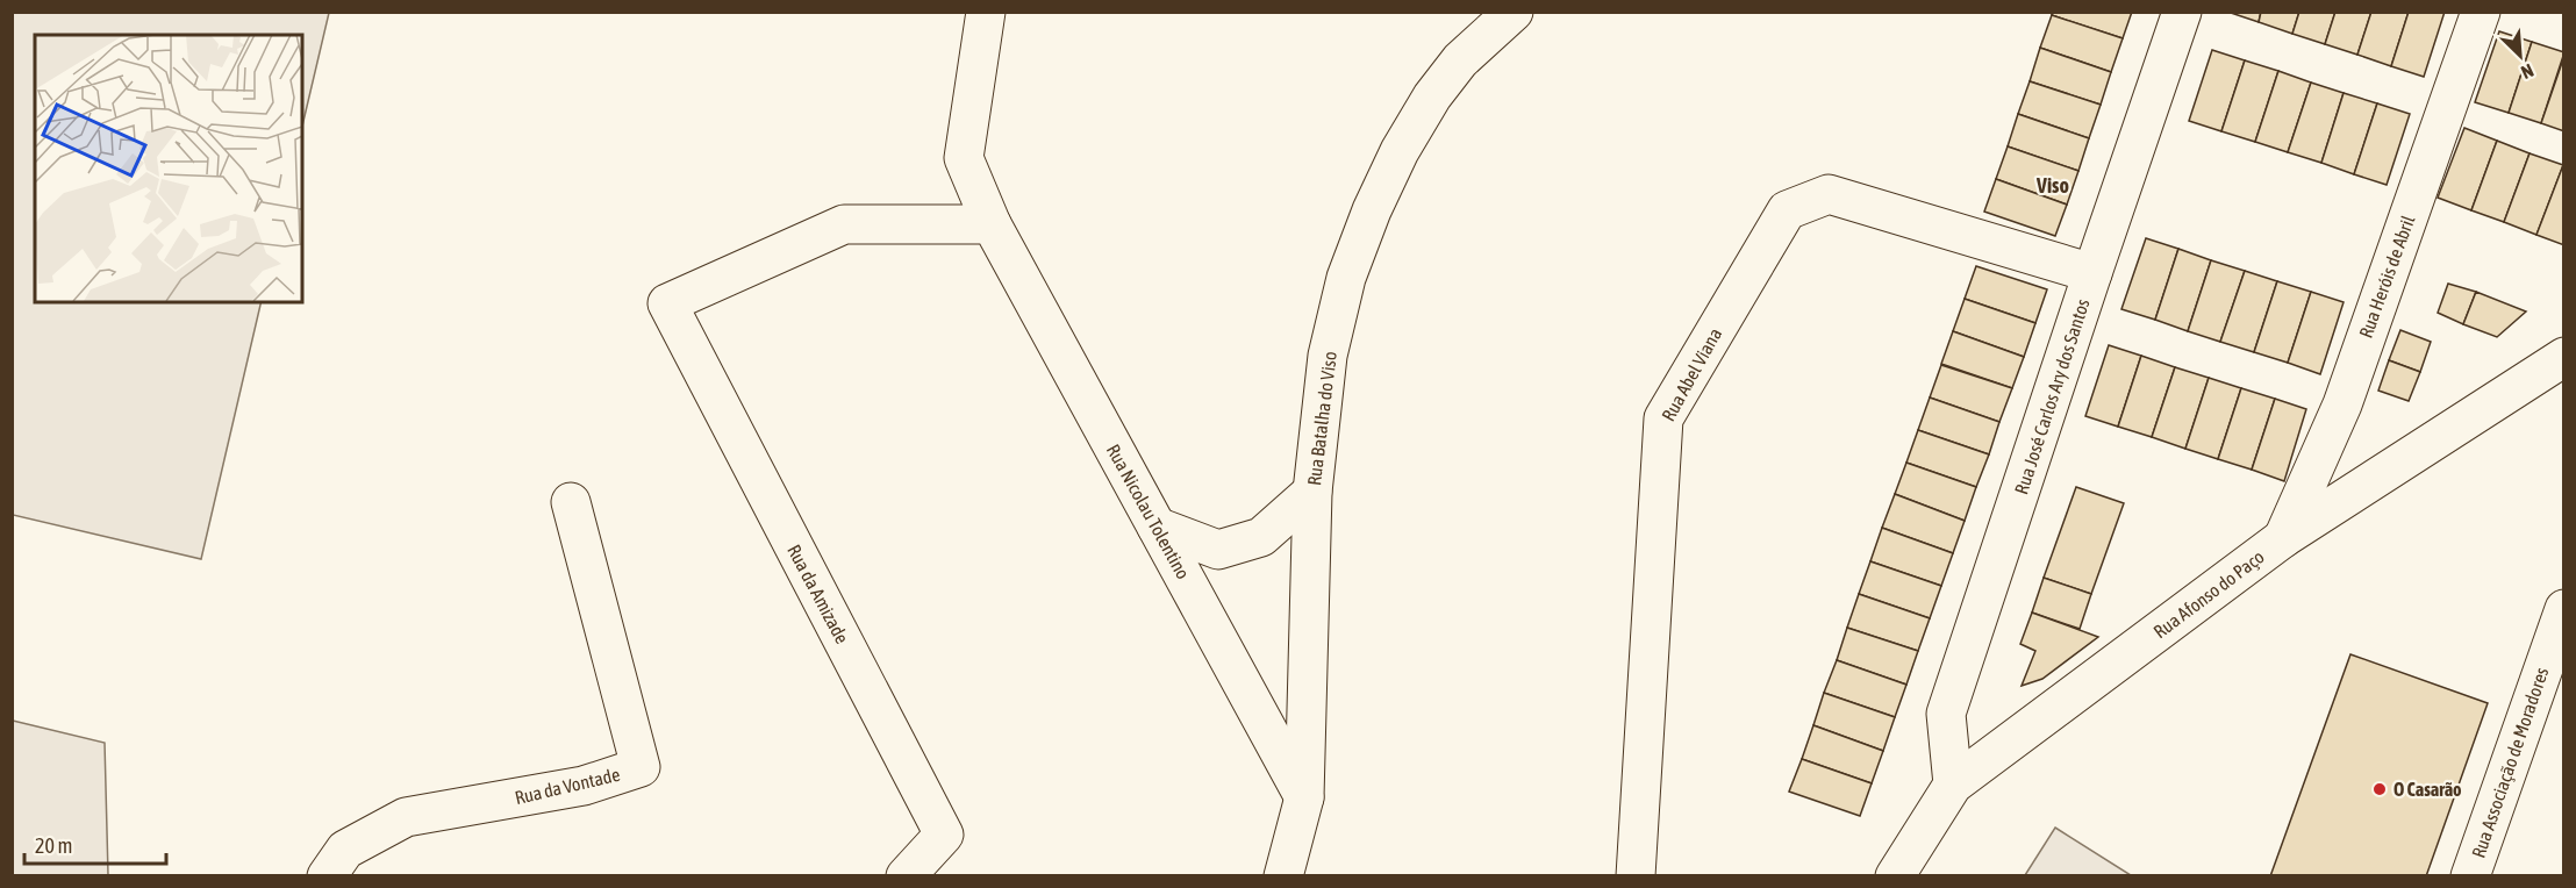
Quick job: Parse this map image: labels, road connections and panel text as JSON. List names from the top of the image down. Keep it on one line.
{"streets":{"street":["Rua Heróis de Abril","Rua Abel Viana","Rua José Carlos Ary dos Santos","Rua Batalha do Viso","Rua Nicolau Tolentino","Rua da Amizade","Rua Afonso do Paço","Rua Associação de Moradores","Rua da Vontade"]},"crossings":[["Rua Heróis de Abril","Rua Afonso do Paço"],["Rua Abel Viana","Rua José Carlos Ary dos Santos"],["Rua José Carlos Ary dos Santos","Rua Afonso do Paço"],["Rua Batalha do Viso","Rua Nicolau Tolentino"],["Rua Nicolau Tolentino","Rua da Amizade"]],"districts":["Viso"],"places":["O Casarão"],"scale_bar":"20 m","north":"bottom right"}
